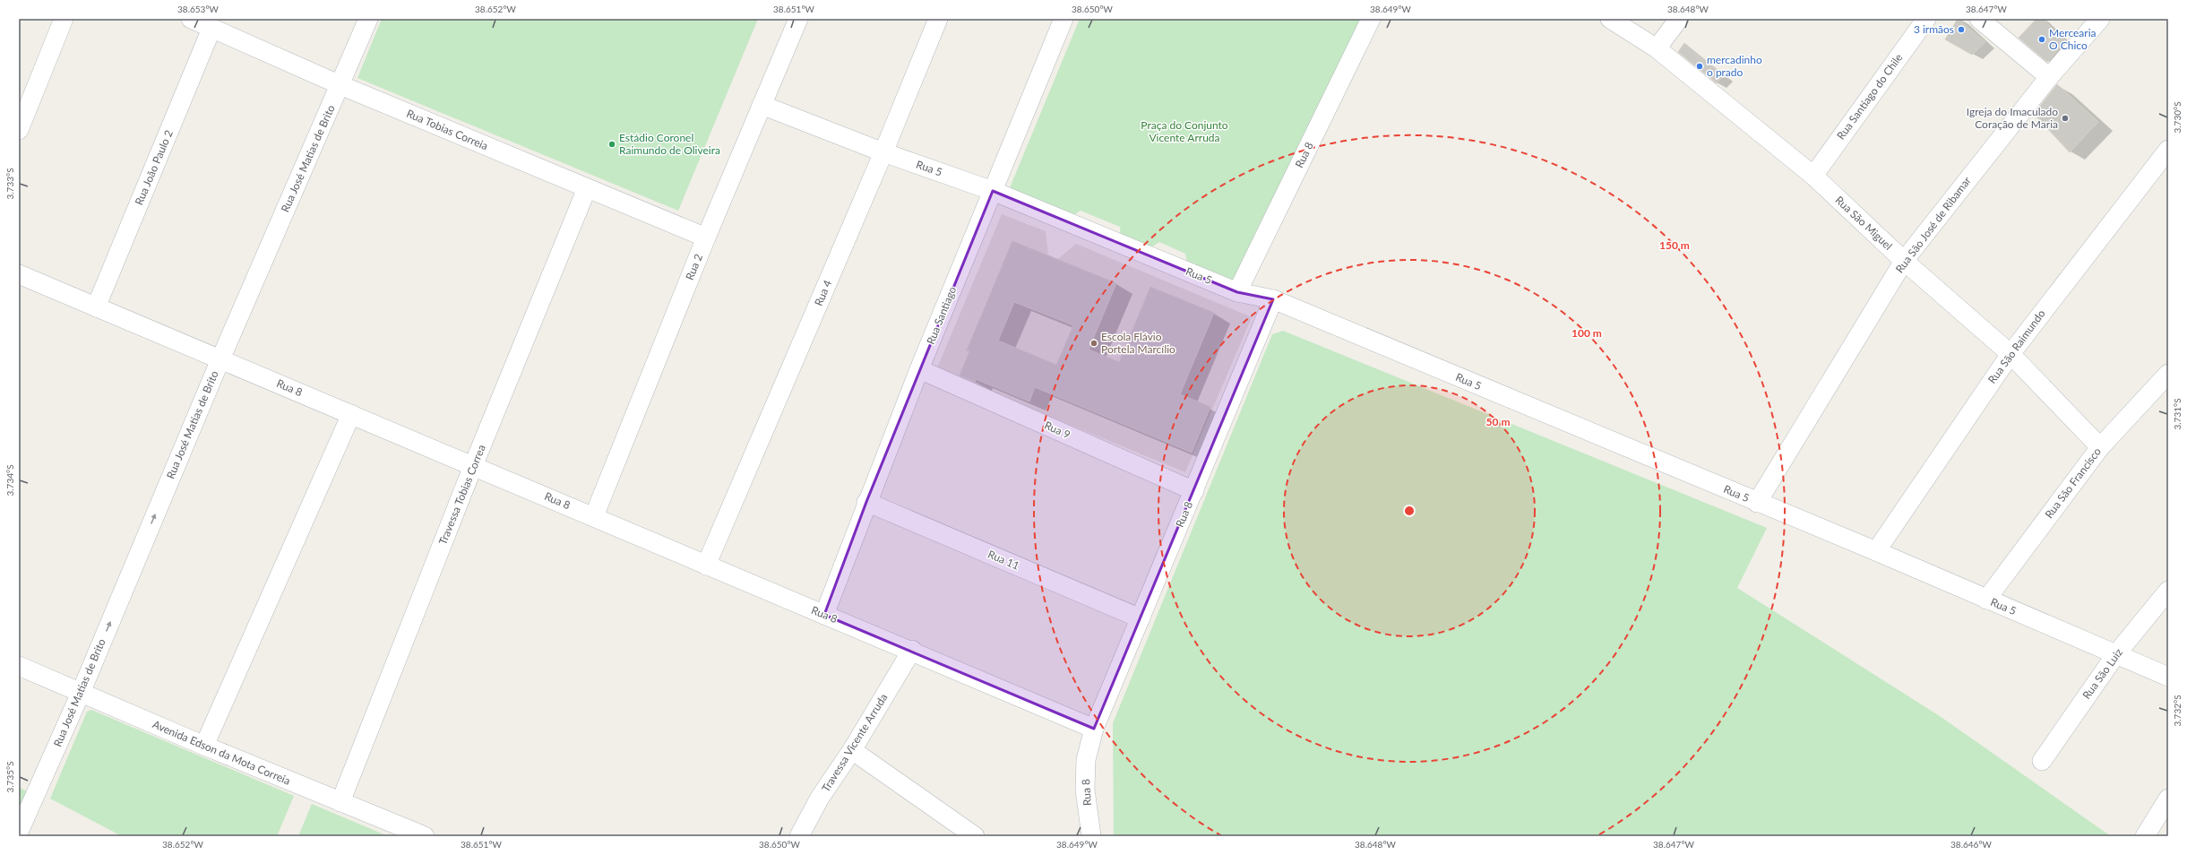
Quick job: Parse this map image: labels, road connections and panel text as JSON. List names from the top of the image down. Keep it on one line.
{"streets":{"street":["Rua Santiago do Chile","Rua Tobias Correia","Rua 8","Rua José Matias de Brito","Rua João Paulo 2","Rua 5","Rua São Miguel","Rua São José de Ribamar","Rua 2","Rua 4","Rua Santiago","Rua São Raimundo","Rua 9","Rua São Francisco","Travessa Tobias Correa","Rua 11","Rua São Luiz","Travessa Vicente Arruda","Avenida Edson da Mota Correia"]},"crossings":[["Rua Santiago do Chile","Rua São Miguel"],["Rua Tobias Correia","Rua José Matias de Brito"],["Rua Tobias Correia","Rua João Paulo 2"],["Rua Tobias Correia","Rua 2"],["Rua Tobias Correia","Travessa Tobias Correa"],["Rua 8","Rua José Matias de Brito"],["Rua 8","Rua João Paulo 2"],["Rua 8","Rua 5"],["Rua 8","Rua 2"],["Rua 8","Rua 4"],["Rua 8","Rua Santiago"],["Rua 8","Rua 9"],["Rua 8","Travessa Tobias Correa"],["Rua 8","Rua 11"],["Rua 8","Travessa Vicente Arruda"],["Rua José Matias de Brito","Avenida Edson da Mota Correia"],["Rua 5","Rua São José de Ribamar"],["Rua 5","Rua 2"],["Rua 5","Rua 4"],["Rua 5","Rua Santiago"],["Rua 5","Rua São Raimundo"],["Rua 5","Rua São Francisco"],["Rua 5","Rua São Luiz"],["Rua São Miguel","Rua São José de Ribamar"],["Rua São Miguel","Rua São Raimundo"],["Rua São Miguel","Rua São Francisco"],["Rua Santiago","Rua 9"],["Rua Santiago","Rua 11"],["Travessa Tobias Correa","Avenida Edson da Mota Correia"]],"parks":["Praça do Conjunto Vicente Arruda"],"places":["3 irmãos","Mercearia O Chico","mercadinho o prado","Igreja do Imaculado Coração de Maria","Estádio Coronel Raimundo de Oliveira","Escola Flávio Portela Marcílio"],"coordinates":["38.653°W","38.652°W","38.651°W","38.650°W","38.649°W","38.648°W","38.647°W","3.730°S","3.733°S","3.731°S","3.734°S","3.732°S","3.735°S","38.646°W"],"rings":["150 m","100 m","50 m"]}
